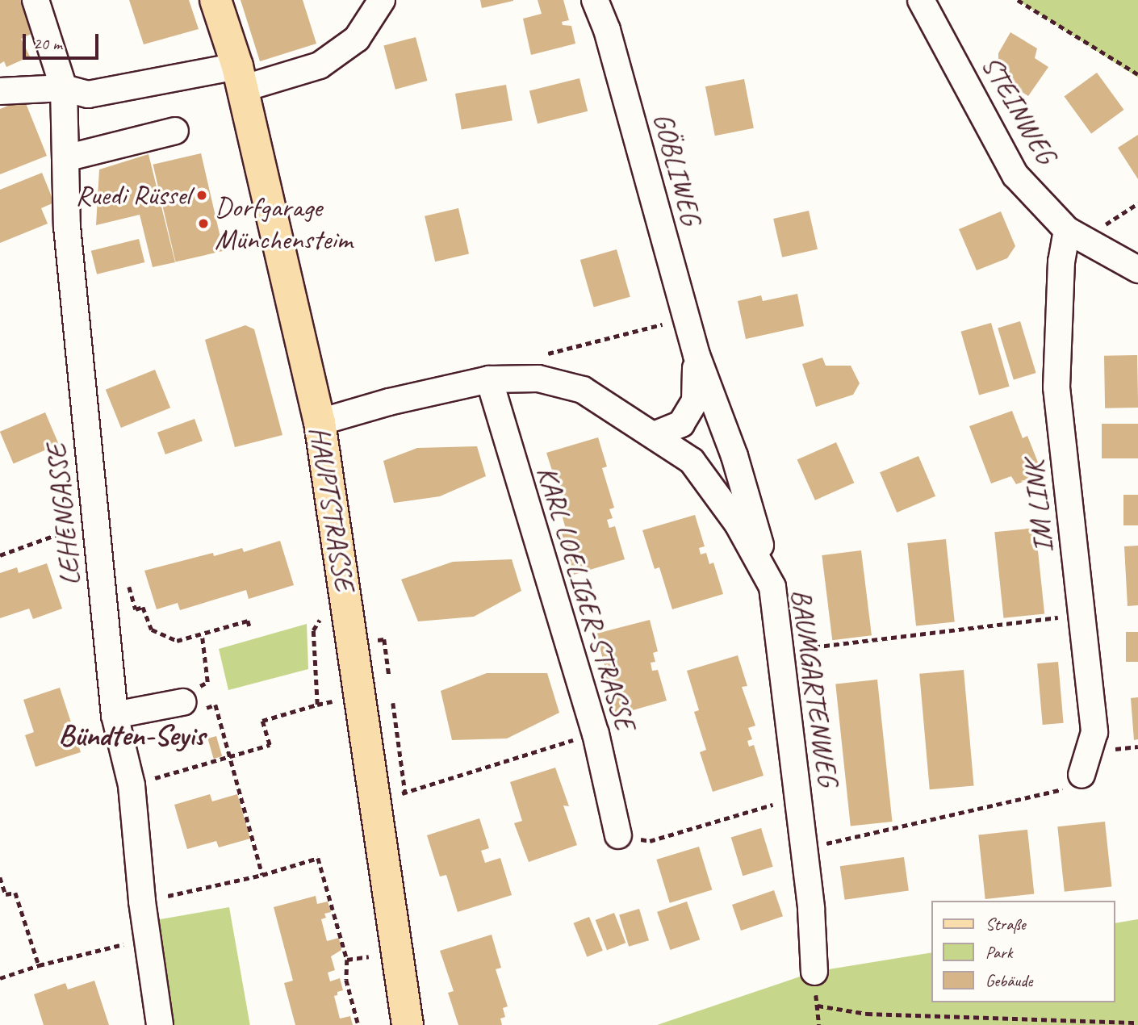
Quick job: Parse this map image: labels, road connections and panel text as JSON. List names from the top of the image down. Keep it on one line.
{"streets":{"main road":["HAUPTSTRASSE"],"street":["STEINWEG","GÖBLIWEG","IM LINK","LEHENGASSE","KARL LOELIGER-STRASSE","BAUMGARTENWEG"]},"crossings":[["STEINWEG","IM LINK"],["GÖBLIWEG","BAUMGARTENWEG"],["HAUPTSTRASSE","BAUMGARTENWEG"],["KARL LOELIGER-STRASSE","BAUMGARTENWEG"]],"districts":["Bündten-Seyis"],"places":["Ruedi Rüssel","Dorfgarage Münchensteim"],"legend":["Straße","Park","Gebäude"],"scale_bar":"20 m"}
